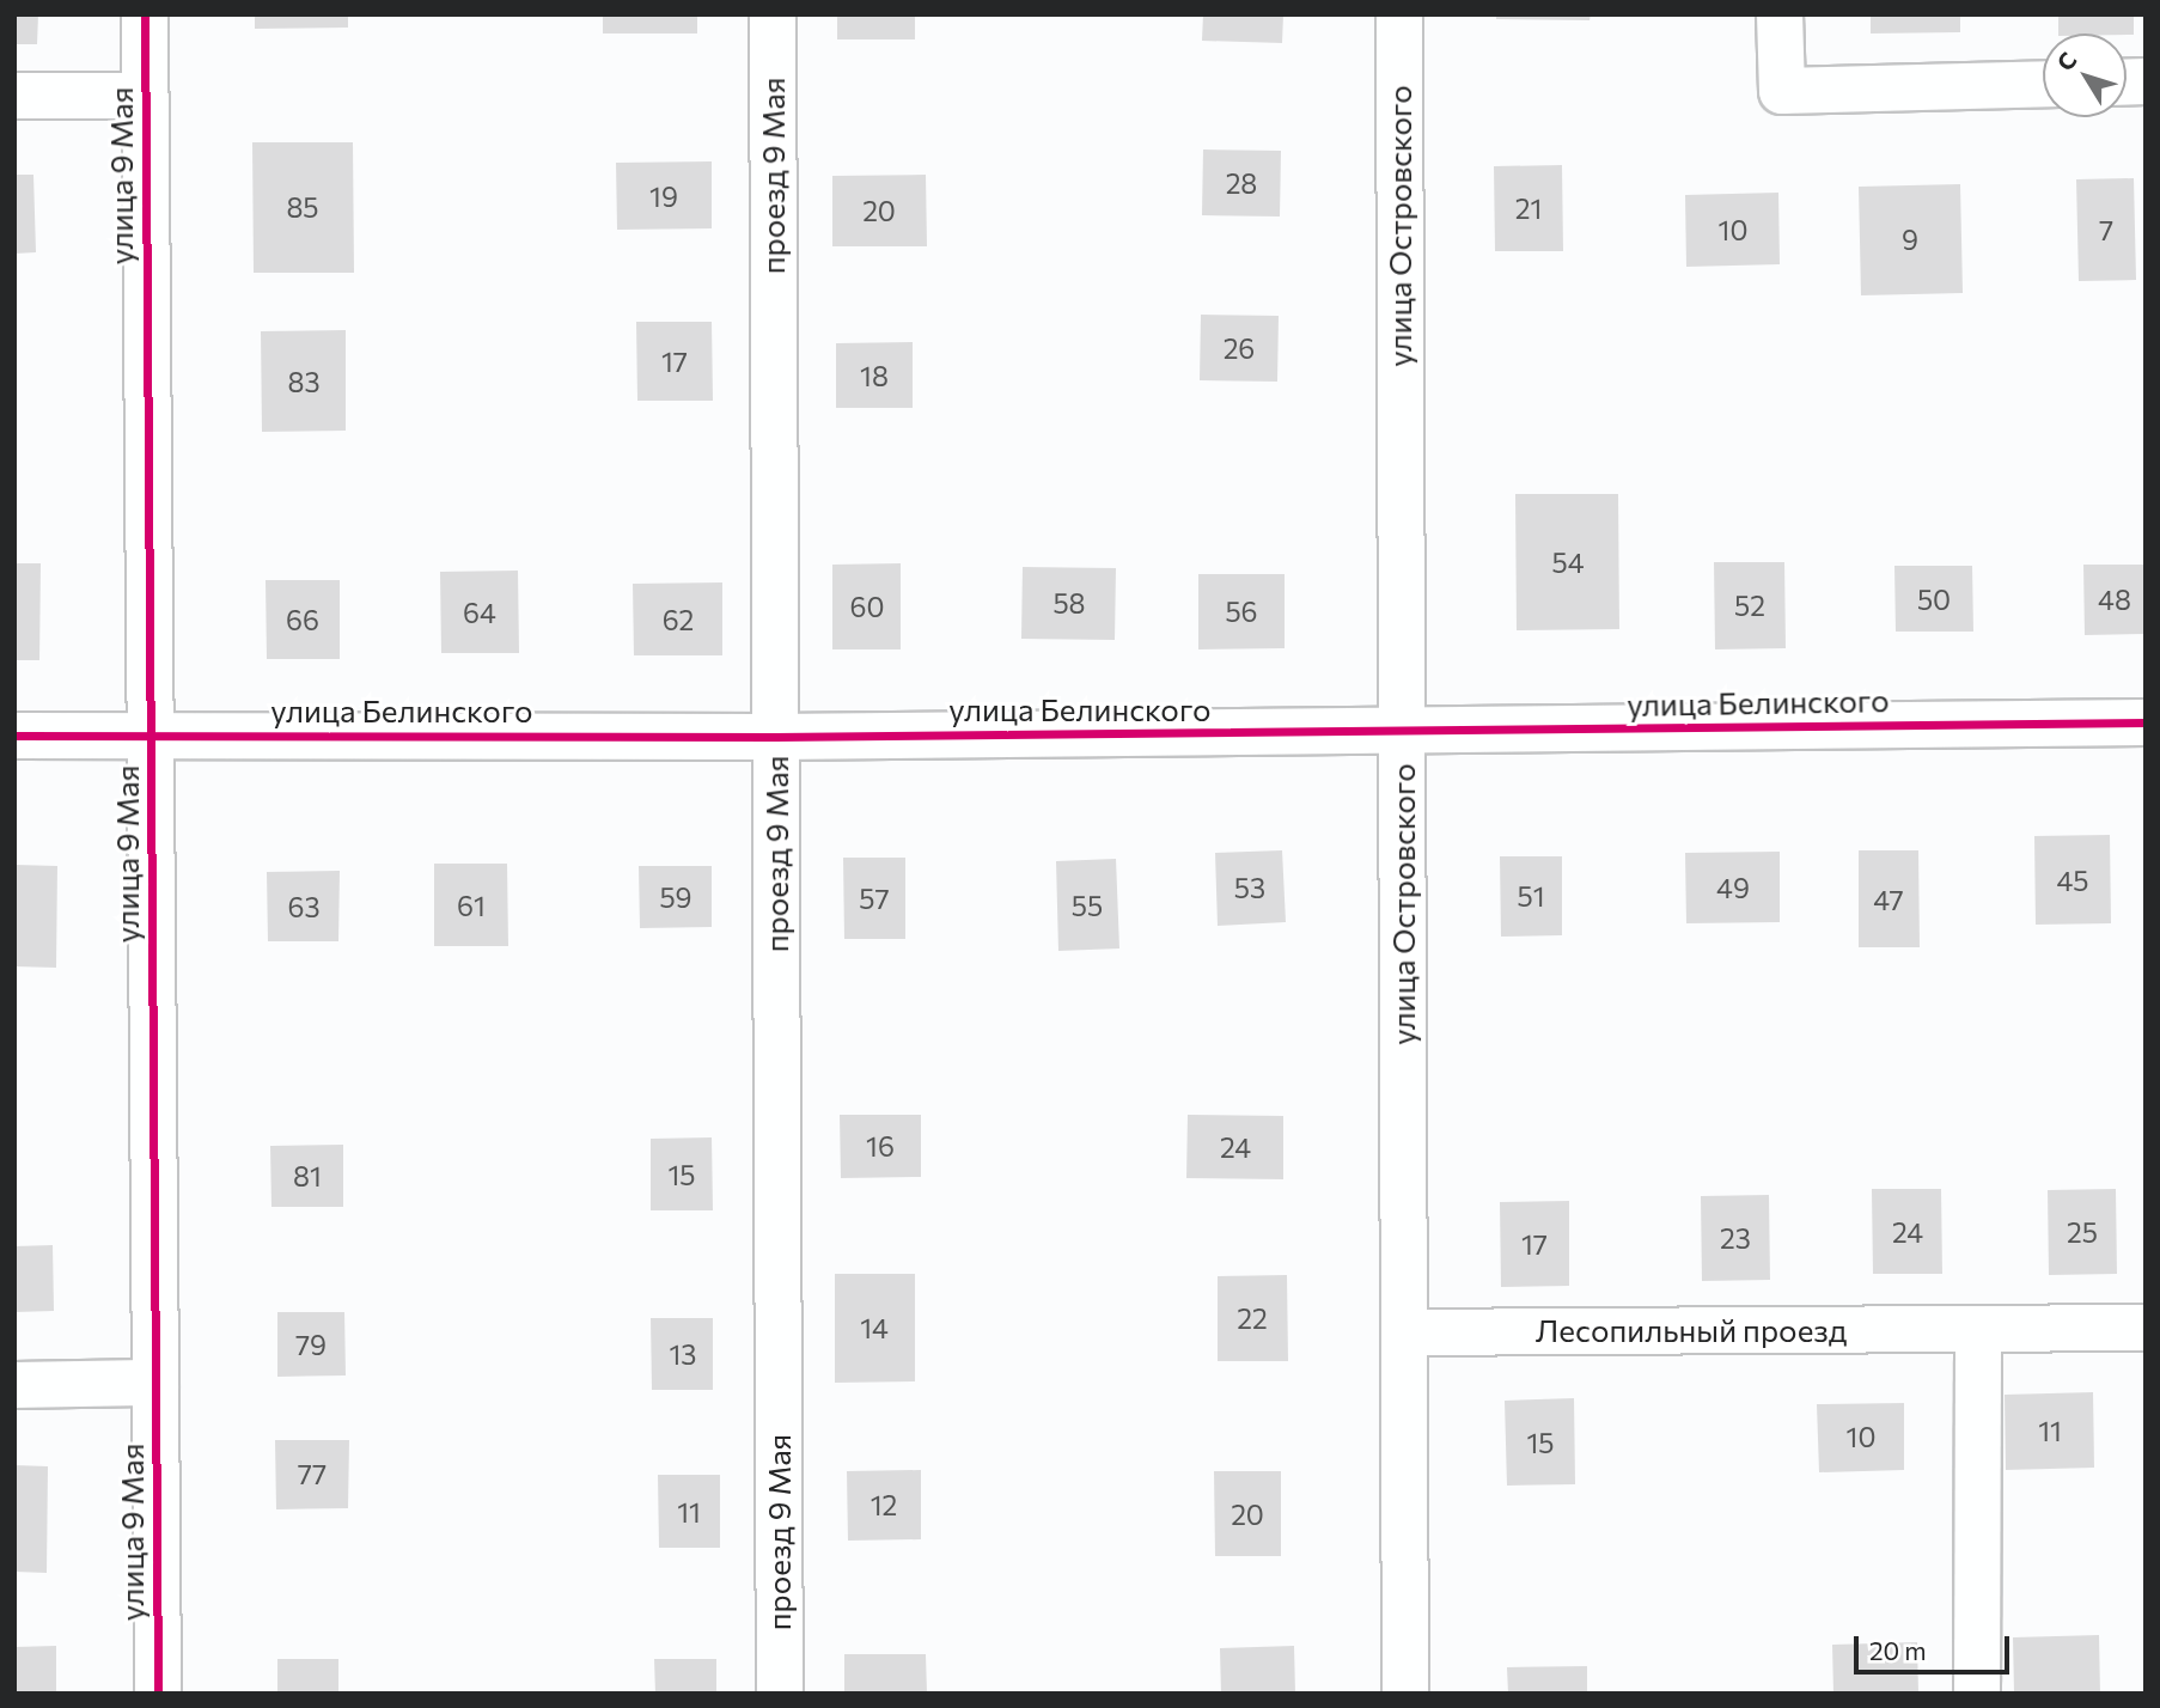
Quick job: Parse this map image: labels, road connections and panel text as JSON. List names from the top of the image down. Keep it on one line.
{"streets":{"street":["улица 9 Мая","проезд 9 Мая","улица Островского","улица Белинского","Лесопильный проезд"]},"crossings":[["улица 9 Мая","улица Белинского"],["проезд 9 Мая","улица Белинского"],["улица Островского","улица Белинского"],["улица Островского","Лесопильный проезд"]],"house_numbers":["28","19","85","21","20","10","7","9","26","17","18","83","54","50","48","58","52","60","56","64","66","62","45","53","49","51","59","57","47","61","55","63","16","24","15","81","24","25","23","17","22","14","79","13","11","10","15","77","12","11","20"],"scale_bar":"20 m","north":"top left"}
